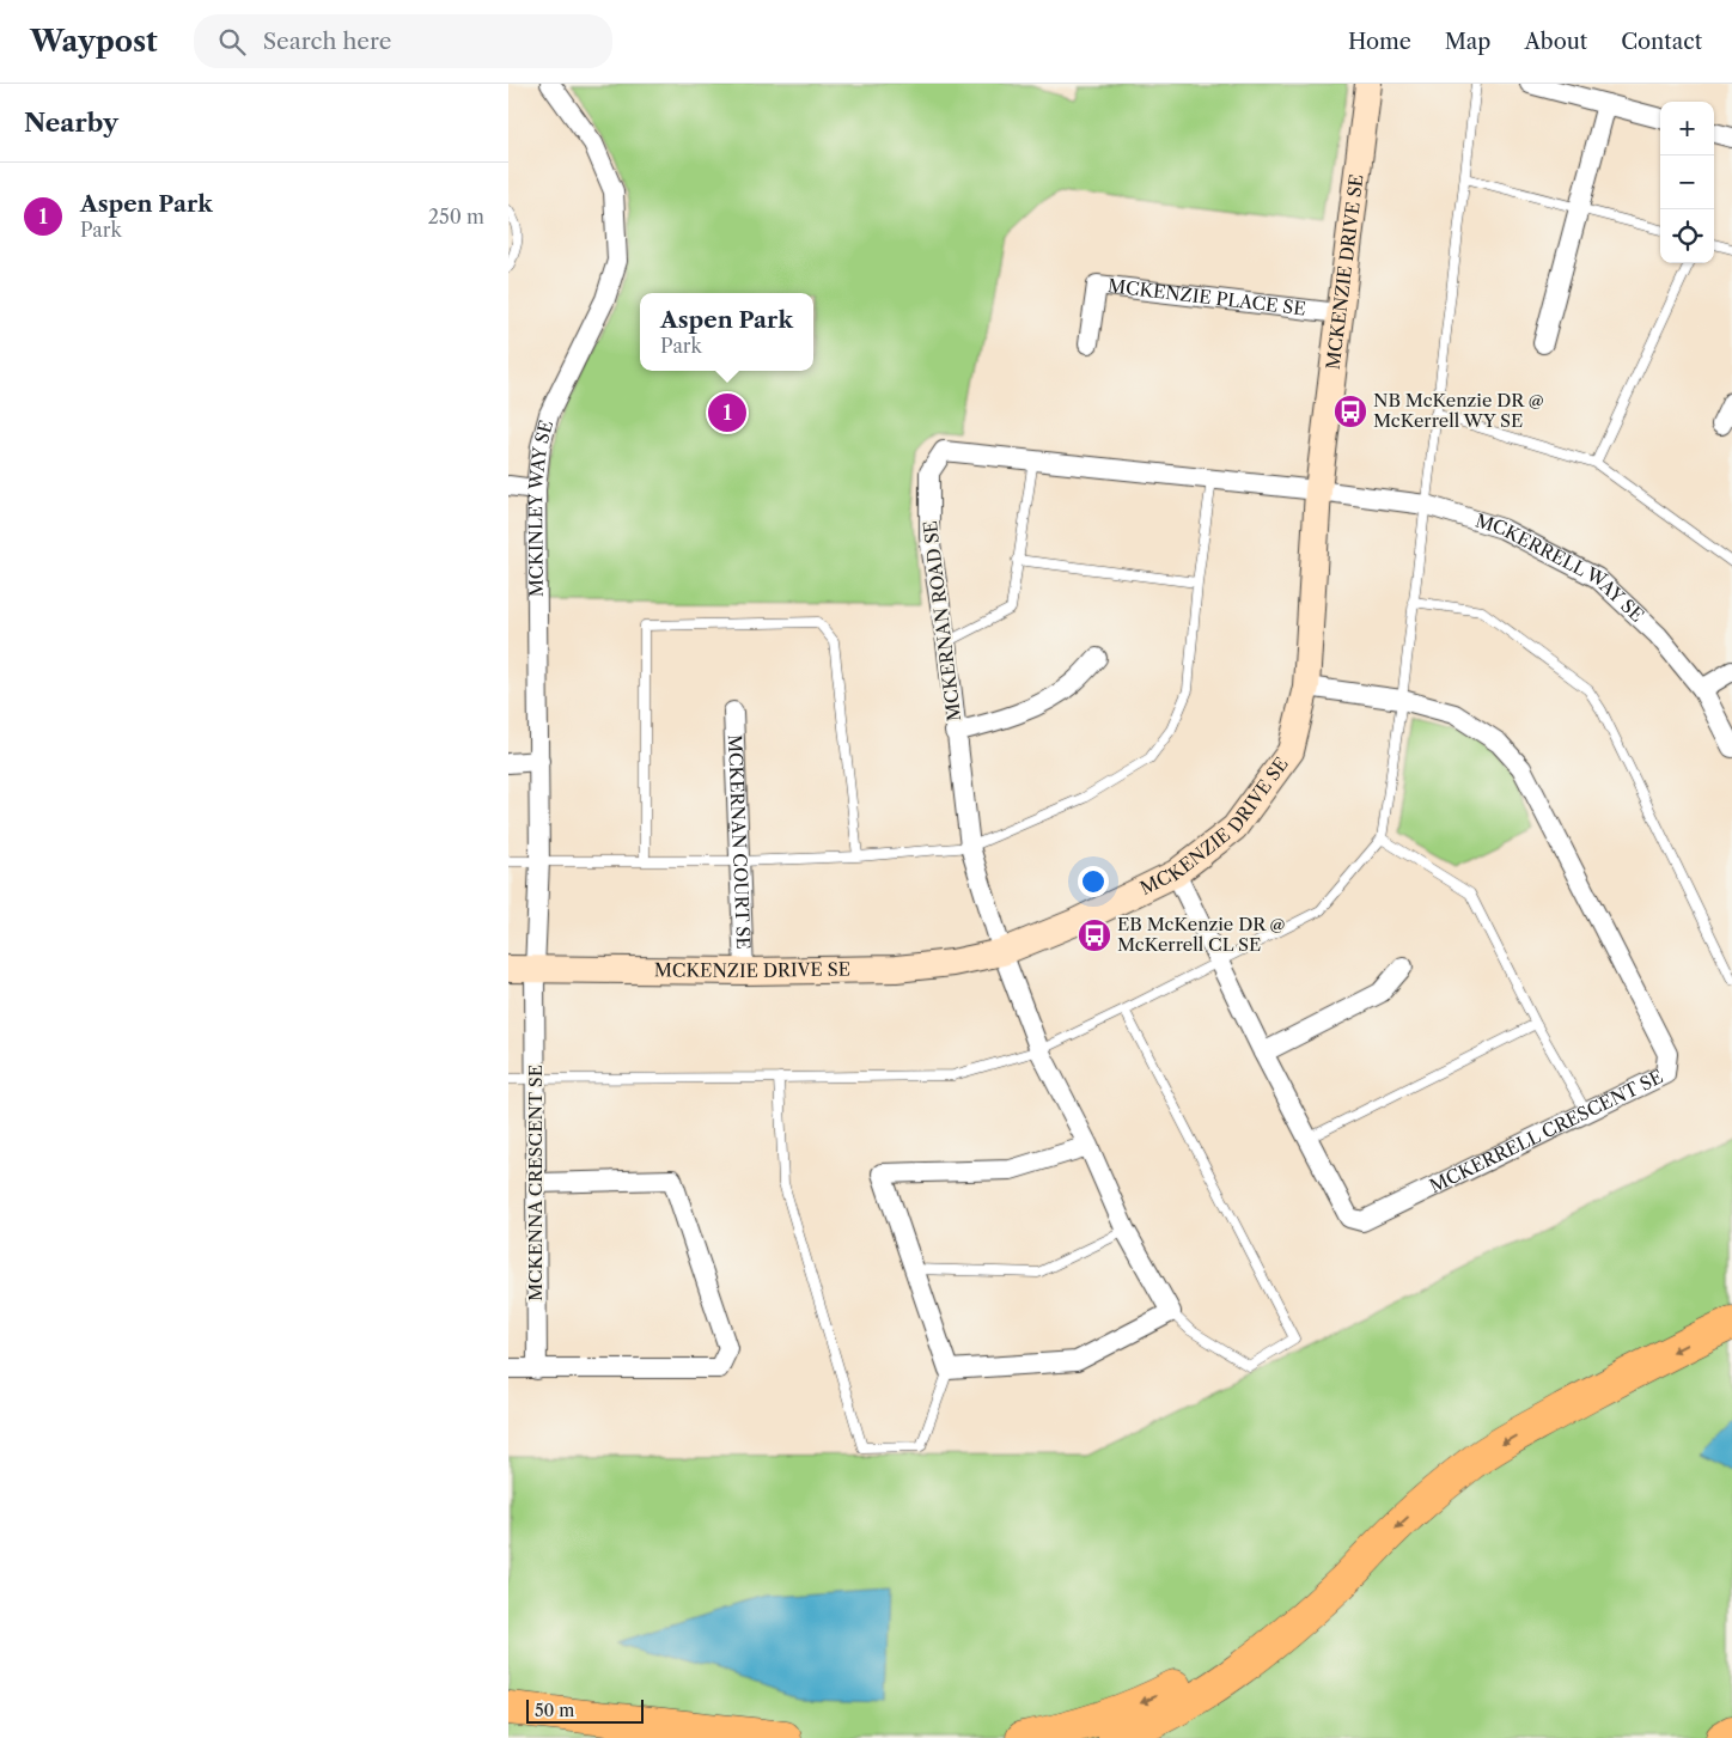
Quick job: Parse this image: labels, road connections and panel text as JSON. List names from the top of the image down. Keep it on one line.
{"streets":{"street":["MCKENZIE DRIVE SE","MCKENZIE PLACE SE","MCKINLEY WAY SE","MCKERRELL WAY SE","MCKERNAN ROAD SE","MCKERNAN COURT SE","MCKERRELL CRESCENT SE","MCKENNA CRESCENT SE"]},"crossings":[["MCKENZIE DRIVE SE","MCKENZIE PLACE SE"],["MCKENZIE DRIVE SE","MCKINLEY WAY SE"],["MCKENZIE DRIVE SE","MCKERRELL WAY SE"],["MCKENZIE DRIVE SE","MCKERNAN ROAD SE"],["MCKENZIE DRIVE SE","MCKERNAN COURT SE"],["MCKENZIE DRIVE SE","MCKERRELL CRESCENT SE"],["MCKENZIE DRIVE SE","MCKENNA CRESCENT SE"],["MCKINLEY WAY SE","MCKENNA CRESCENT SE"],["MCKERRELL WAY SE","MCKERNAN ROAD SE"]],"places":{"bus stop":["NB McKenzie DR @ McKerrell WY SE","EB McKenzie DR @ McKerrell CL SE"]},"scale_bar":"50 m","page":{"header":"Waypost","search":"Search here","nav":["Home","Map","About","Contact"],"heading":"Nearby","map_buttons":["+","−"],"list":[{"mark":"1","name":"Aspen Park","note":"Park","value":"250 m"}],"popup":["Aspen Park","Park"],"pins":"1","scale":"50 m"}}
